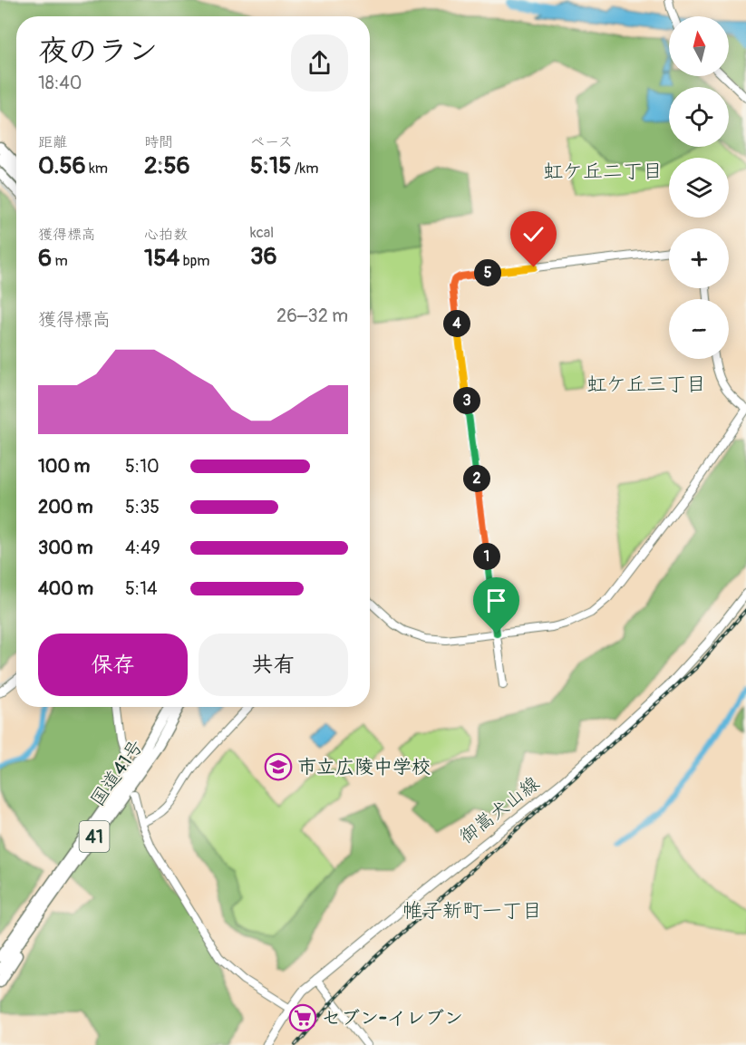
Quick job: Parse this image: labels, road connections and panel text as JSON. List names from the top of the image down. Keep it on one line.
{"streets":{"highway":["国道41号","41"],"main road":["御嵩犬山線"]},"districts":["虹ケ丘二丁目","虹ケ丘三丁目","帷子新町一丁目"],"places":{"school or university":["市立広陵中学校"],"supermarket":["セブン-イレブン"]},"north":"top","page":{"map_buttons":["+","−"],"heading":["夜のラン","18:40"],"stats":[["距離","0.56 km"],["時間","2:56"],["ペース","5:15 /km"],["獲得標高","6 m"],["心拍数","154 bpm"],["kcal","36"]],"pins":["5","4","3","2","1"],"chart":["獲得標高","26–32 m"],"list":[{"name":"100 m","note":"5:10"},{"name":"200 m","note":"5:35"},{"name":"300 m","note":"4:49"},{"name":"400 m","note":"5:14"}],"buttons":["保存","共有"]}}
